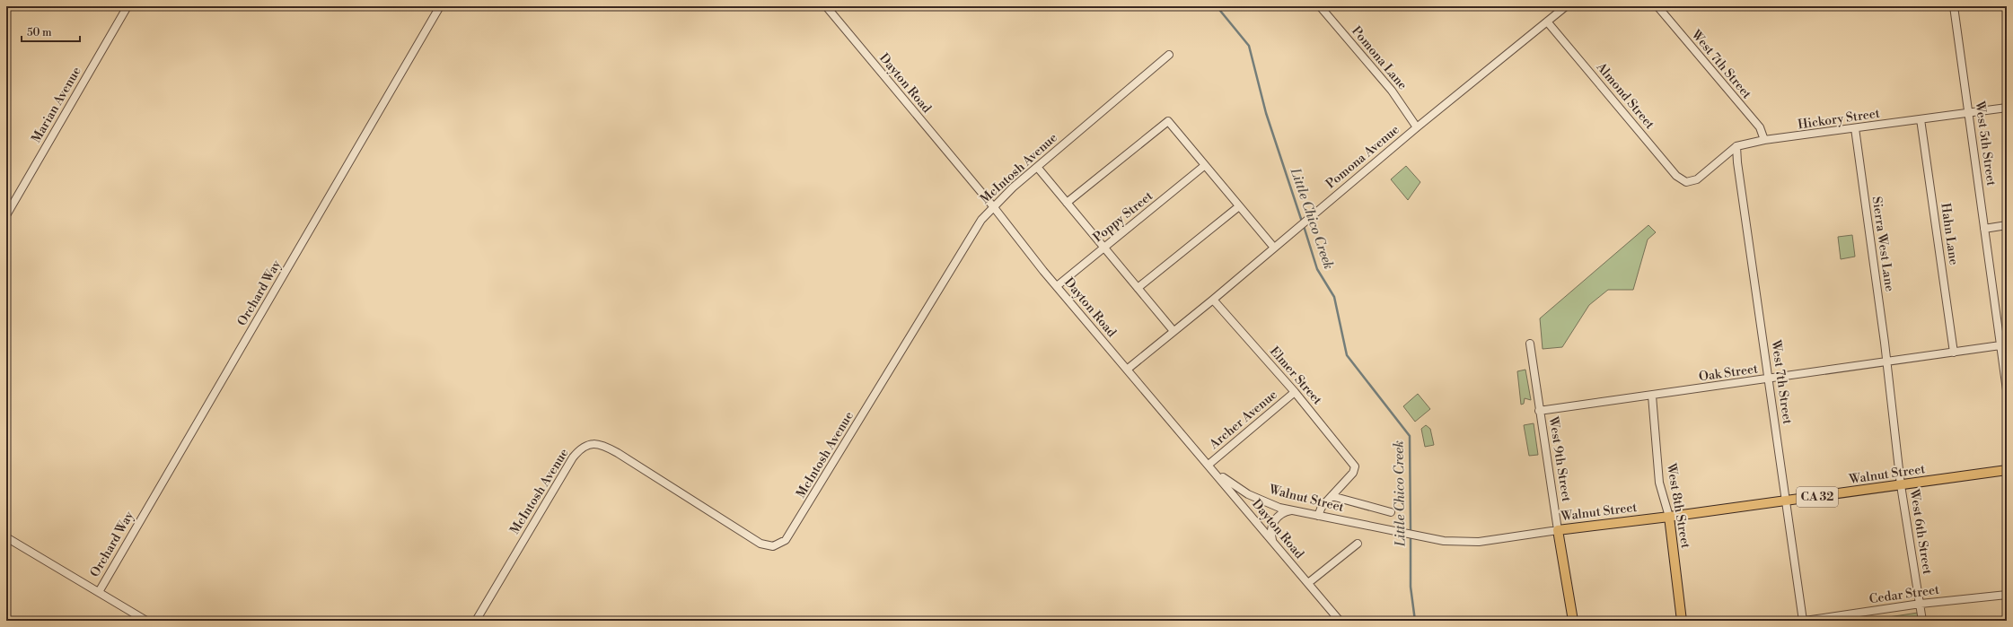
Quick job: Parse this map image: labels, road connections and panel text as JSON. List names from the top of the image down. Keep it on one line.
{"streets":{"main road":["West 9th Street","Walnut Street","CA 32","West 8th Street"],"street":["Pomona Lane","West 7th Street","Dayton Road","Almond Street","Marian Avenue","Hickory Street","West 5th Street","Pomona Avenue","McIntosh Avenue","Poppy Street","Hahn Lane","Sierra West Lane","Orchard Way","Oak Street","Elmer Street","Archer Avenue","West 6th Street","Cedar Street"]},"crossings":[["Pomona Lane","Pomona Avenue"],["West 7th Street","Hickory Street"],["West 7th Street","Oak Street"],["West 7th Street","Walnut Street"],["West 7th Street","Cedar Street"],["Dayton Road","Pomona Avenue"],["Dayton Road","McIntosh Avenue"],["Dayton Road","Poppy Street"],["Dayton Road","Archer Avenue"],["Dayton Road","Walnut Street"],["Almond Street","Hickory Street"],["Almond Street","Pomona Avenue"],["Hickory Street","West 5th Street"],["Hickory Street","Hahn Lane"],["Hickory Street","Sierra West Lane"],["West 5th Street","Oak Street"],["Pomona Avenue","Elmer Street"],["Hahn Lane","Oak Street"],["Sierra West Lane","Oak Street"],["Sierra West Lane","West 6th Street"],["Oak Street","West 9th Street"],["Oak Street","West 8th Street"],["Oak Street","West 6th Street"],["Elmer Street","Archer Avenue"],["Archer Avenue","Walnut Street"],["West 9th Street","Walnut Street"],["Walnut Street","West 8th Street"],["Walnut Street","West 6th Street"],["West 6th Street","Cedar Street"]],"water":["Little Chico Creek"],"scale_bar":"50 m"}
